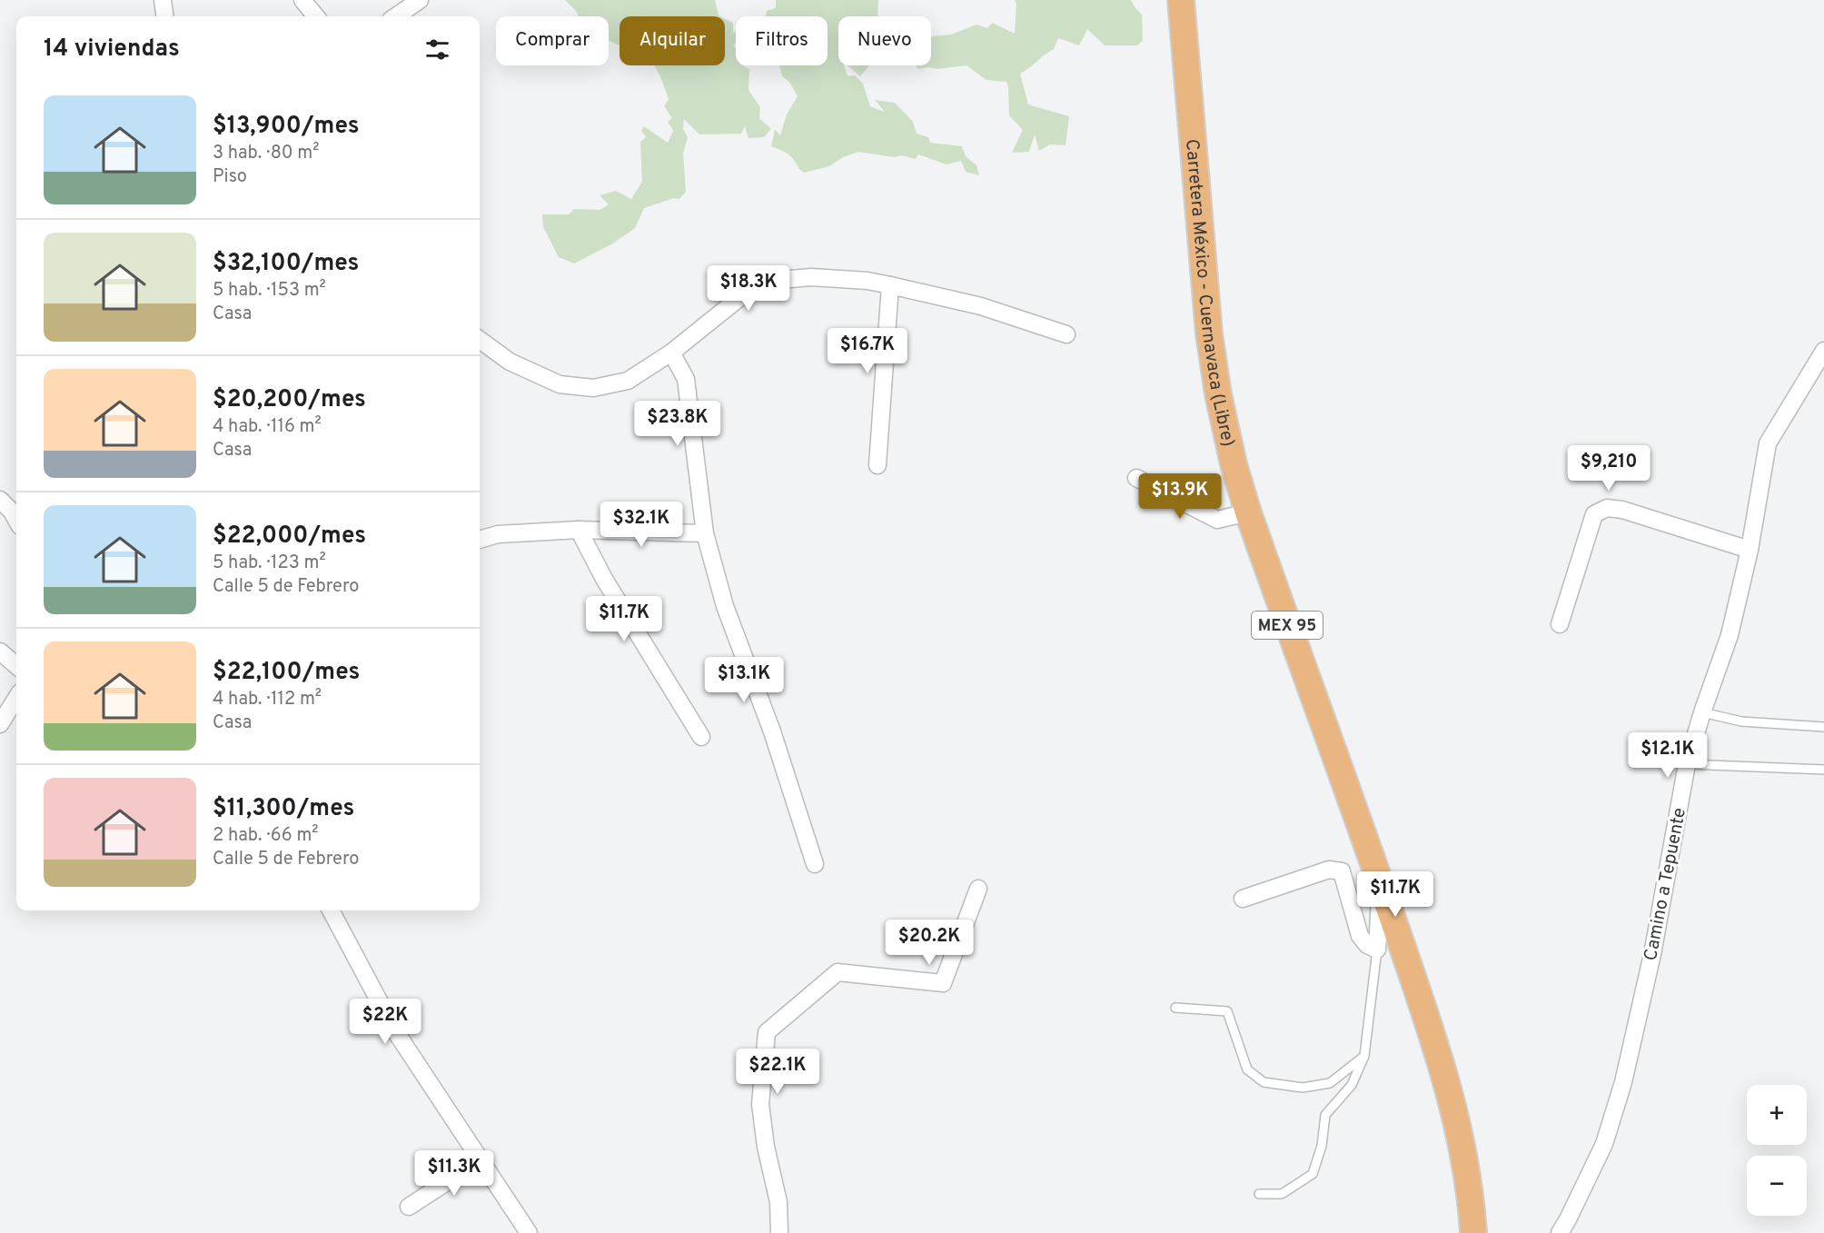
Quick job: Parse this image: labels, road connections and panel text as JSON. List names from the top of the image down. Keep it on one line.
{"streets":{"main road":["Carretera México - Cuernavaca (Libre)","MEX 95"],"street":["Camino a Tepuente"]},"page":{"chip":["Comprar","Alquilar","Filtros","Nuevo"],"heading":"14 viviendas","list":[{"name":"$13,900/mes","note":"3 hab. · 80 m² · Piso"},{"name":"$32,100/mes","note":"5 hab. · 153 m² · Casa"},{"name":"$20,200/mes","note":"4 hab. · 116 m² · Casa"},{"name":"$22,000/mes","note":"5 hab. · 123 m² · Calle 5 de Febrero"},{"name":"$22,100/mes","note":"4 hab. · 112 m² · Casa"},{"name":"$11,300/mes","note":"2 hab. · 66 m² · Calle 5 de Febrero"}],"price":["$18.3K","$16.7K","$23.8K","$9,210","$13.9K","$32.1K","$11.7K","$13.1K","$12.1K","$11.7K","$20.2K","$22K","$22.1K","$11.3K"],"map_buttons":["+","−"]}}
